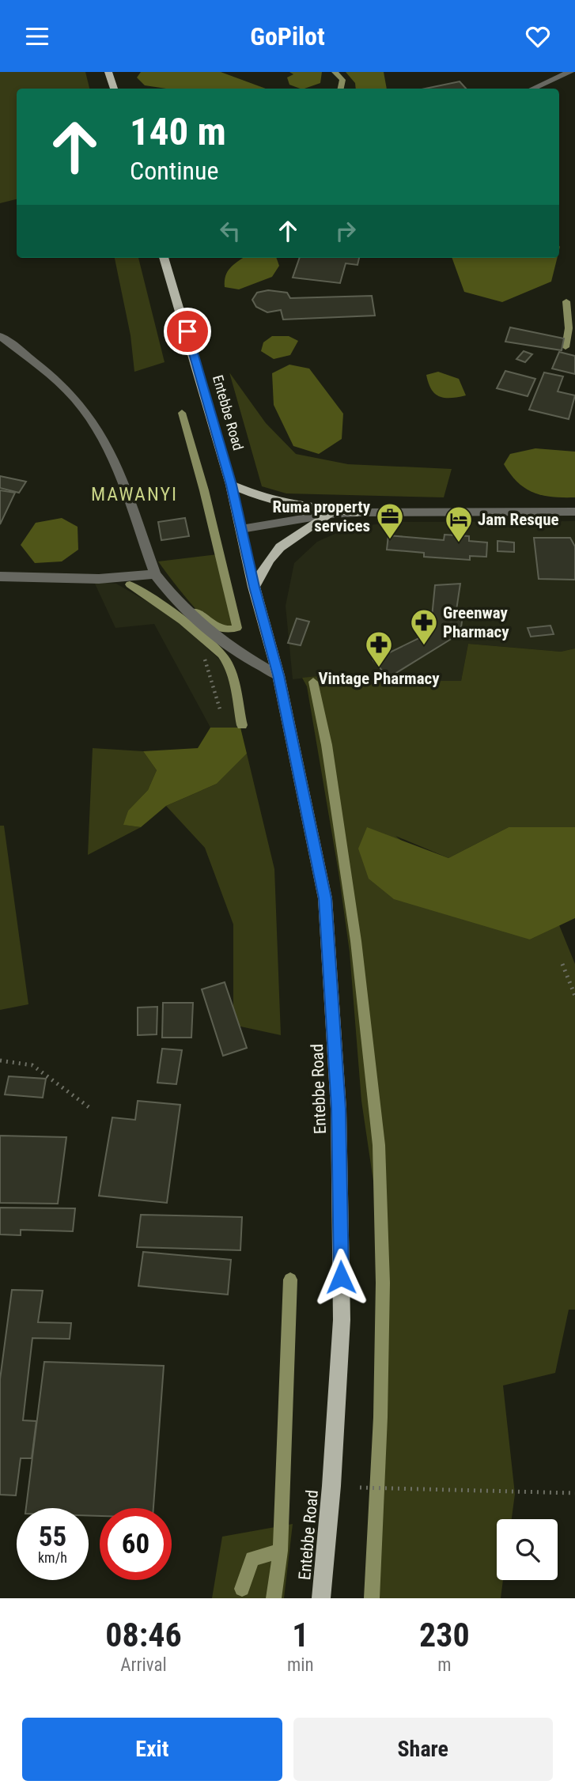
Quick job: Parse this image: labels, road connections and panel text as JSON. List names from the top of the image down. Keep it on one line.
{"streets":{"main road":["Entebbe Road"]},"districts":["MAWANYI"],"places":{"office":["Ruma property services"],"hotel":["Jam Resque"],"pharmacy":["Greenway Pharmacy","Vintage Pharmacy"]},"page":{"header":"GoPilot","turn":["140 m","Continue"],"speed":"55 km/h","limit":"60","eta":["08:46","Arrival","1","min","230","m"],"buttons":["Exit","Share"]}}
